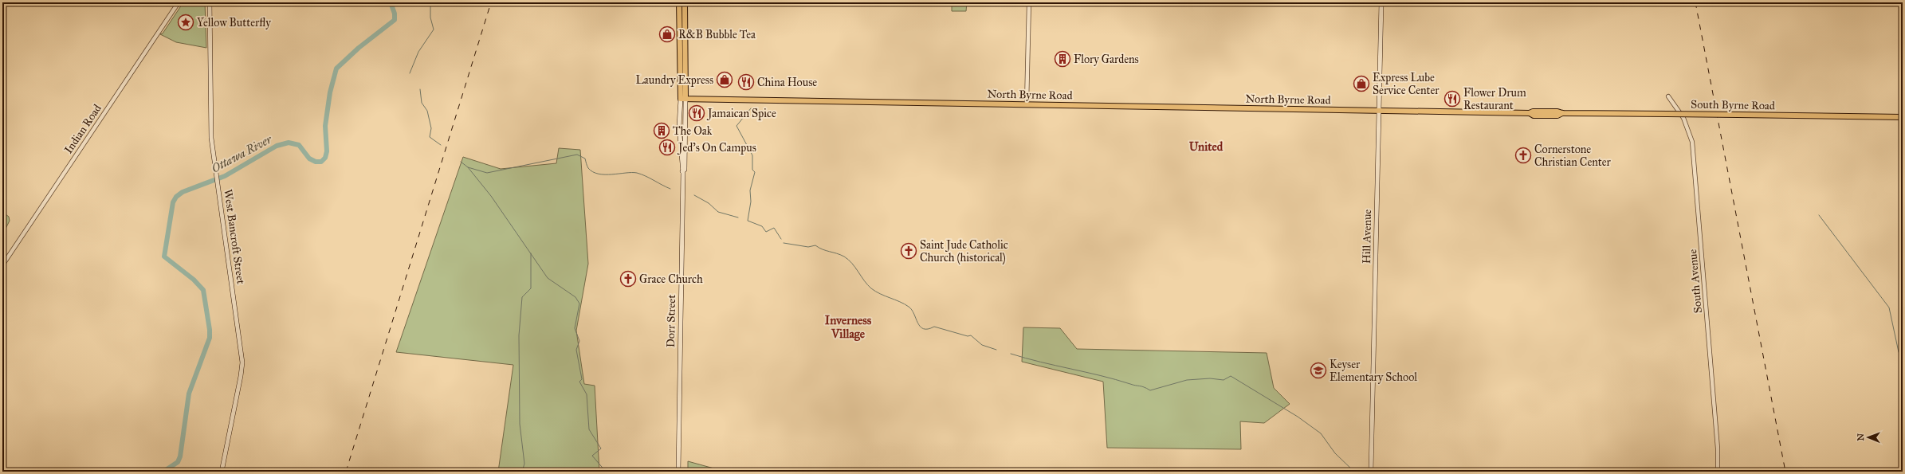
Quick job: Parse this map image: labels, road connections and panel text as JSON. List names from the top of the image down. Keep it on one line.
{"streets":{"main road":["North Byrne Road","South Byrne Road","West Bancroft Street","Hill Avenue","Dorr Street"],"street":["Indian Road","South Avenue"]},"crossings":[["North Byrne Road","South Byrne Road"],["North Byrne Road","Hill Avenue"],["North Byrne Road","Dorr Street"],["South Byrne Road","Hill Avenue"]],"districts":["United","Inverness Village"],"water":["Ottawa River"],"places":{"place":["Yellow Butterfly"],"shop":["R&B Bubble Tea","Laundry Express","Express Lube Service Center"],"building":["Flory Gardens","The Oak"],"restaurant":["China House","Flower Drum Restaurant","Jamaican Spice","Jed's On Campus"],"church":["Cornerstone Christian Center","Saint Jude Catholic Church (historical)","Grace Church"],"school or university":["Keyser Elementary School"]},"north":"left"}
